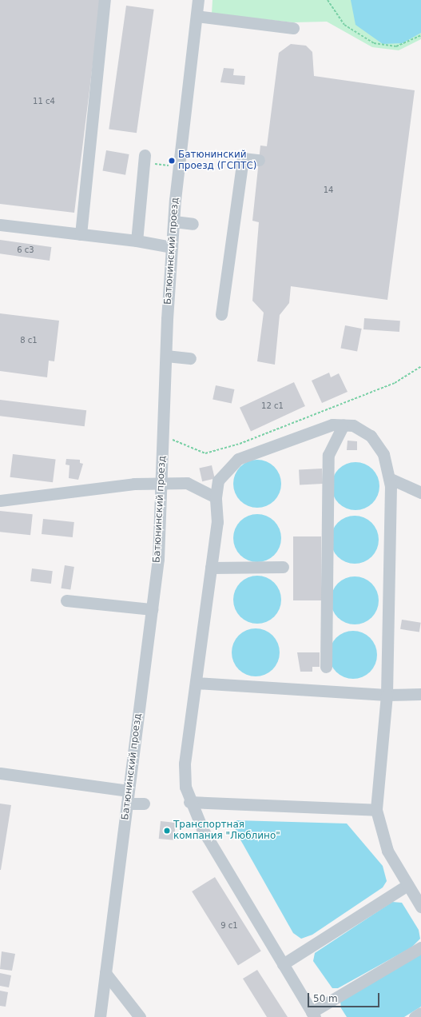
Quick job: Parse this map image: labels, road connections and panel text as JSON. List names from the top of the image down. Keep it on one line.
{"streets":{"street":["Батюнинский проезд"]},"places":["Батюнинский проезд (ГСПТС)","Транспортная компания \"Люблино\""],"house_numbers":["11 с4","14","6 с3","8 с1","12 с1","9 с1"],"scale_bar":"50 m"}
